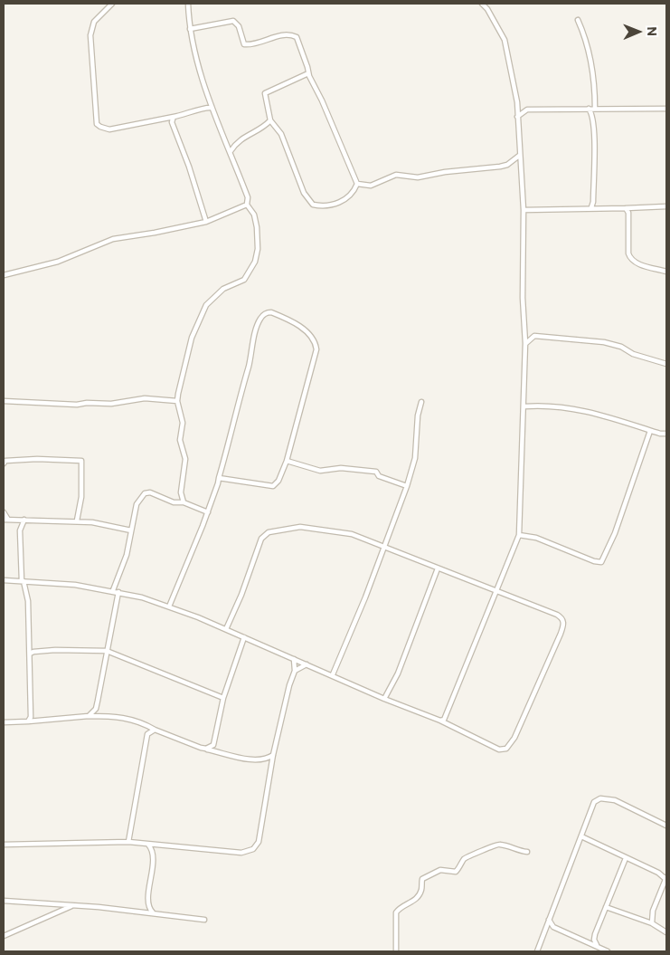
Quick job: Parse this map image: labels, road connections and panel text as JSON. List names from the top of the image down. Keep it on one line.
{"north":"right"}
